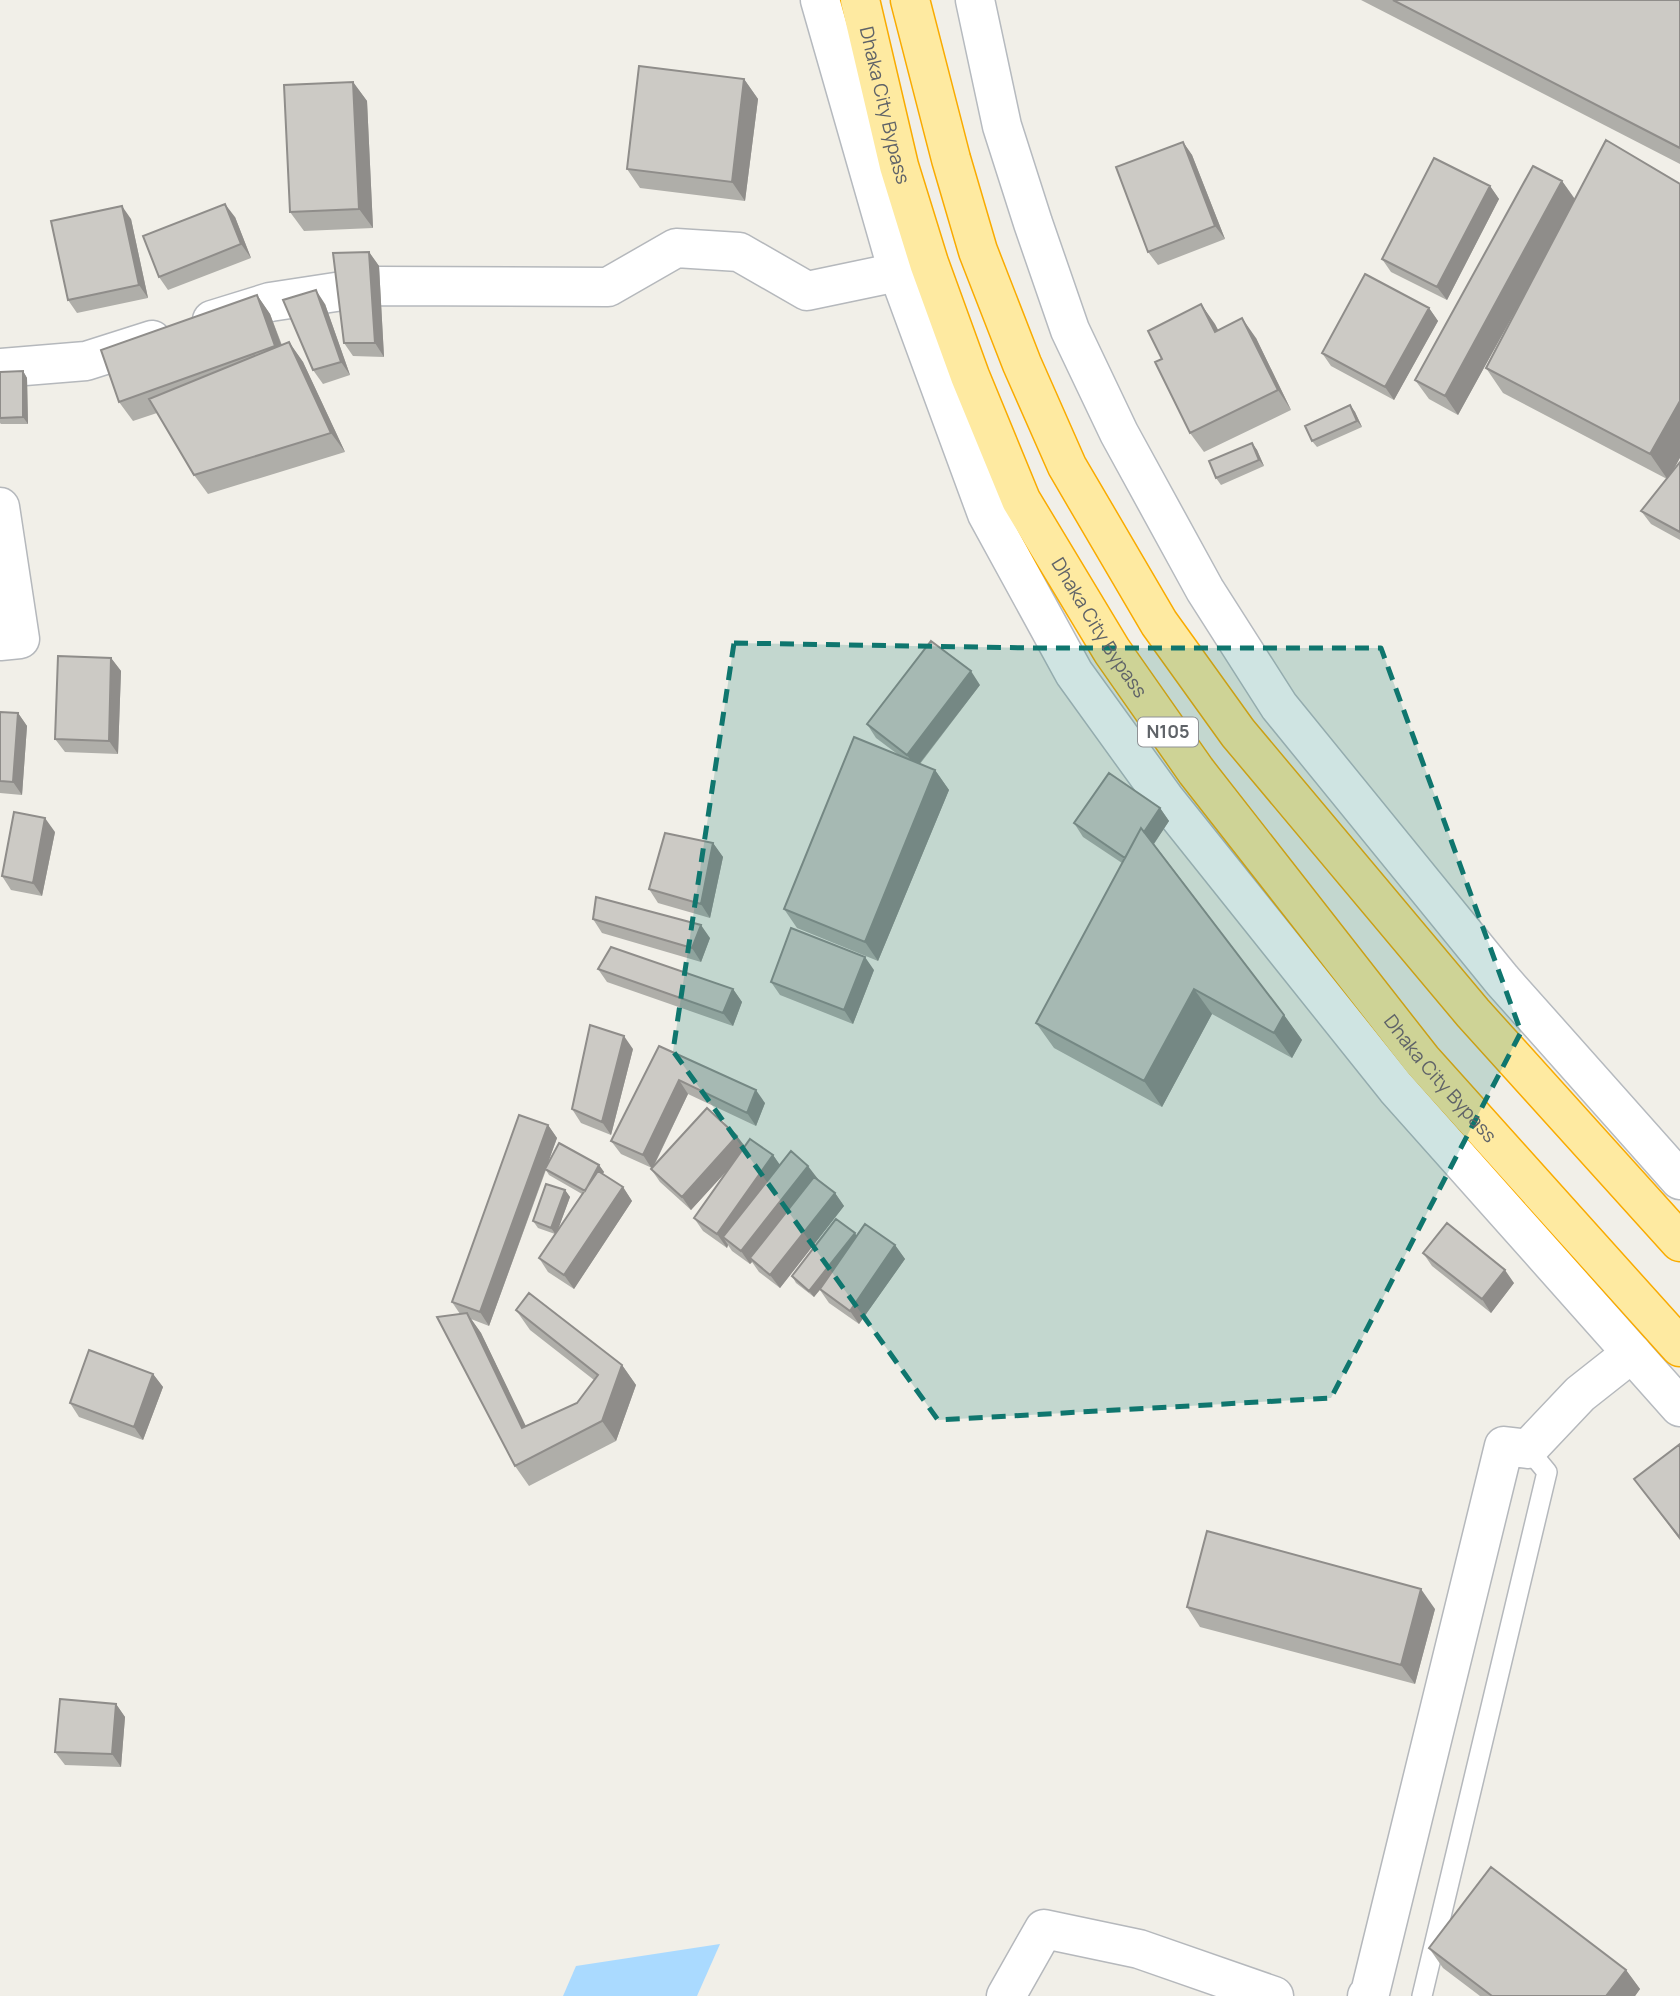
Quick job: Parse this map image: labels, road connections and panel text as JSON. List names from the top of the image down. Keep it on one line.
{"streets":{"highway":["Dhaka City Bypass","N105"]}}
